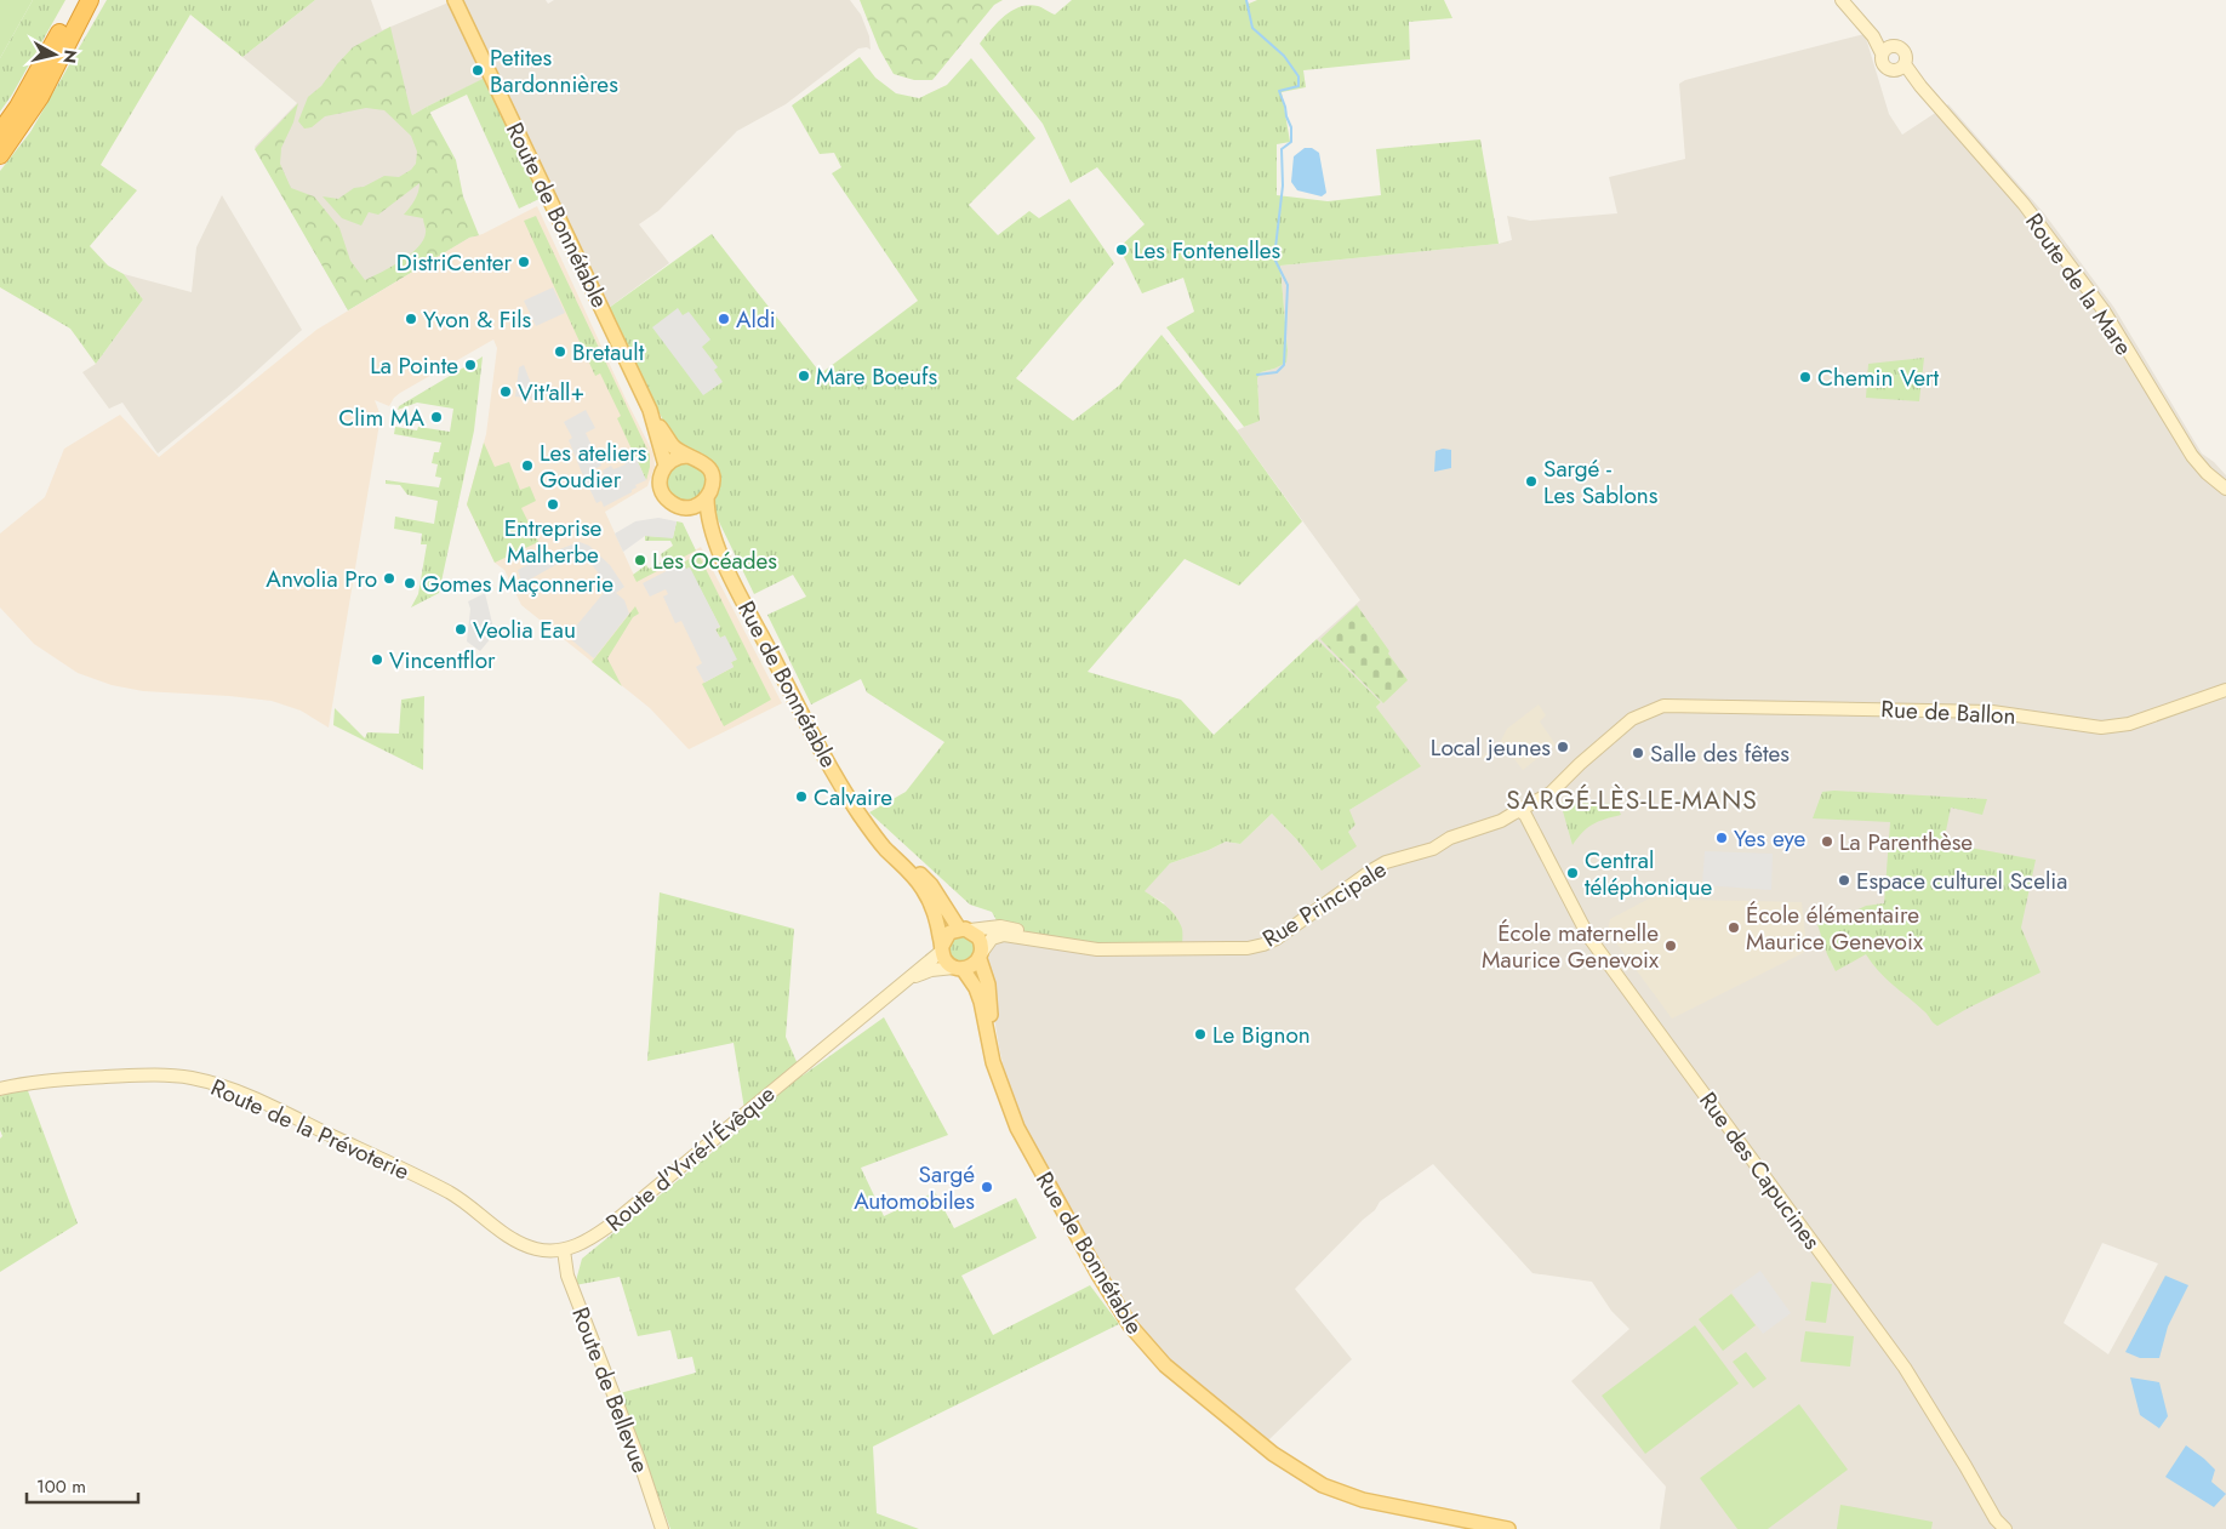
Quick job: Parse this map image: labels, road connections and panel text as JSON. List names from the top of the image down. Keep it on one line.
{"streets":{"main road":["Route de Bonnétable","Rue de Bonnétable"],"street":["Route de la Mare","Rue de Ballon","Rue Principale","Route de la Prévoterie","Route d'Yvré-l'Évêque","Rue des Capucines","Route de Bellevue"]},"crossings":[["Rue de Ballon","Rue Principale"],["Rue Principale","Rue des Capucines"],["Route de la Prévoterie","Route d'Yvré-l'Évêque"],["Route de la Prévoterie","Route de Bellevue"],["Route d'Yvré-l'Évêque","Route de Bellevue"]],"districts":["SARGÉ-LÈS-LE-MANS"],"places":["Petites Bardonnières","Les Fontenelles","DistriCenter","Yvon & Fils","Aldi","Bretault","La Pointe","Mare Boeufs","Chemin Vert","Vit'all+","Clim MA","Les ateliers Goudier","Sargé - Les Sablons","Entreprise Malherbe","Les Océades","Anvolia Pro","Gomes Maçonnerie","Veolia Eau","Vincentflor","Local jeunes","Salle des fêtes","Calvaire","Yes eye","La Parenthèse","Central téléphonique","Espace culturel Scelia","École élémentaire Maurice Genevoix","École maternelle Maurice Genevoix","Le Bignon","Sargé Automobiles"],"scale_bar":"100 m","north":"right"}
